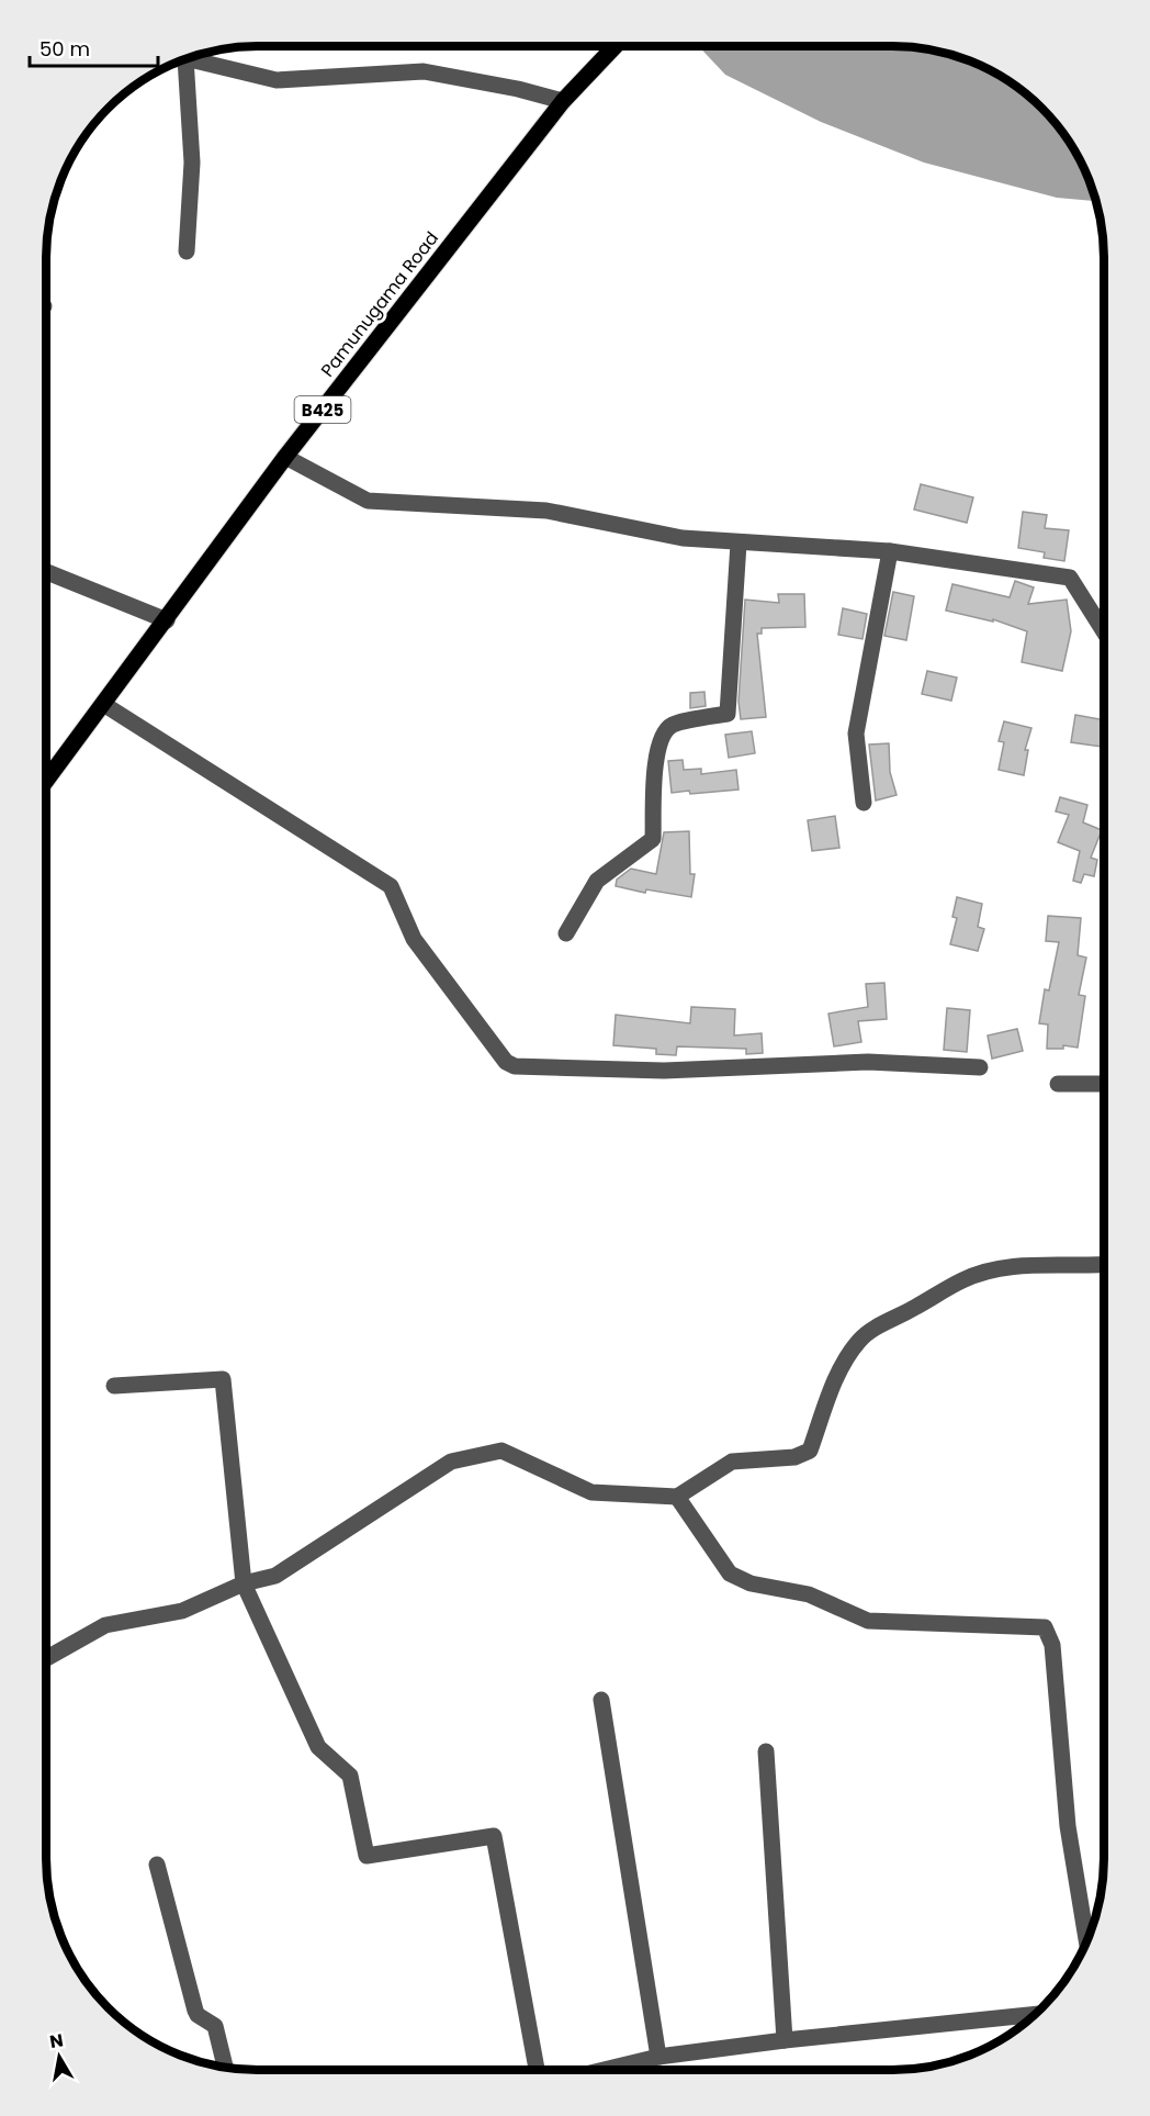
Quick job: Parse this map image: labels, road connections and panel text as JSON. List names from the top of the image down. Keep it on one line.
{"streets":{"main road":["Pamunugama Road","B425"]},"scale_bar":"50 m","north":"top"}
